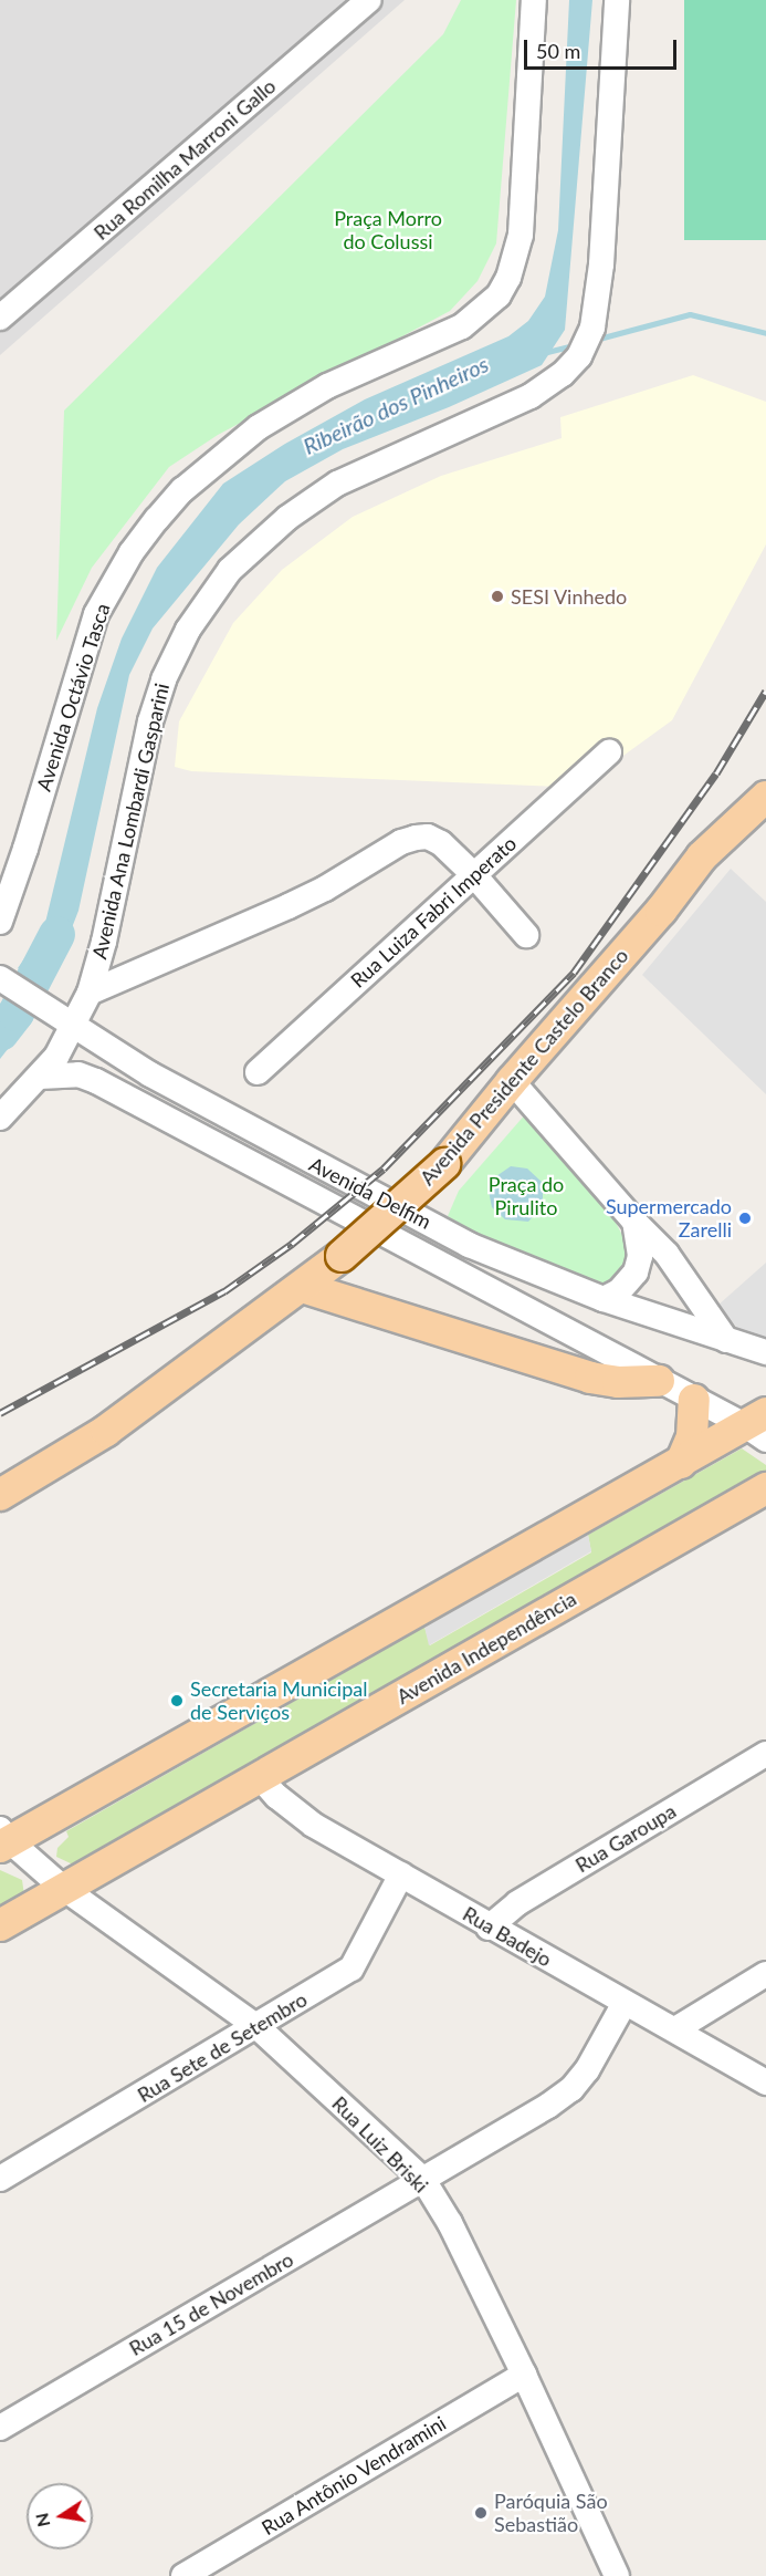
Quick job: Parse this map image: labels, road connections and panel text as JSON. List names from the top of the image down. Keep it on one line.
{"streets":{"main road":["Avenida Presidente Castelo Branco","Avenida Independência"],"street":["Rua Romilha Marroni Gallo","Avenida Octávio Tasca","Avenida Ana Lombardi Gasparini","Rua Luiza Fabri Imperato","Avenida Delfim","Rua Garoupa","Rua Badejo","Rua Sete de Setembro","Rua Luiz Briski","Rua 15 de Novembro","Rua Antônio Vendramini"]},"crossings":[["Avenida Ana Lombardi Gasparini","Avenida Delfim"],["Avenida Independência","Rua Badejo"],["Avenida Independência","Rua Luiz Briski"],["Rua Garoupa","Rua Badejo"],["Rua Badejo","Rua Sete de Setembro"],["Rua Badejo","Rua 15 de Novembro"],["Rua Sete de Setembro","Rua Luiz Briski"],["Rua Luiz Briski","Rua 15 de Novembro"],["Rua Luiz Briski","Rua Antônio Vendramini"]],"water":["Ribeirão dos Pinheiros"],"parks":["Praça Morro do Colussi","Praça do Pirulito"],"places":["SESI Vinhedo","Supermercado Zarelli","Secretaria Municipal de Serviços","Paróquia São Sebastião"],"scale_bar":"50 m","north":"left"}
